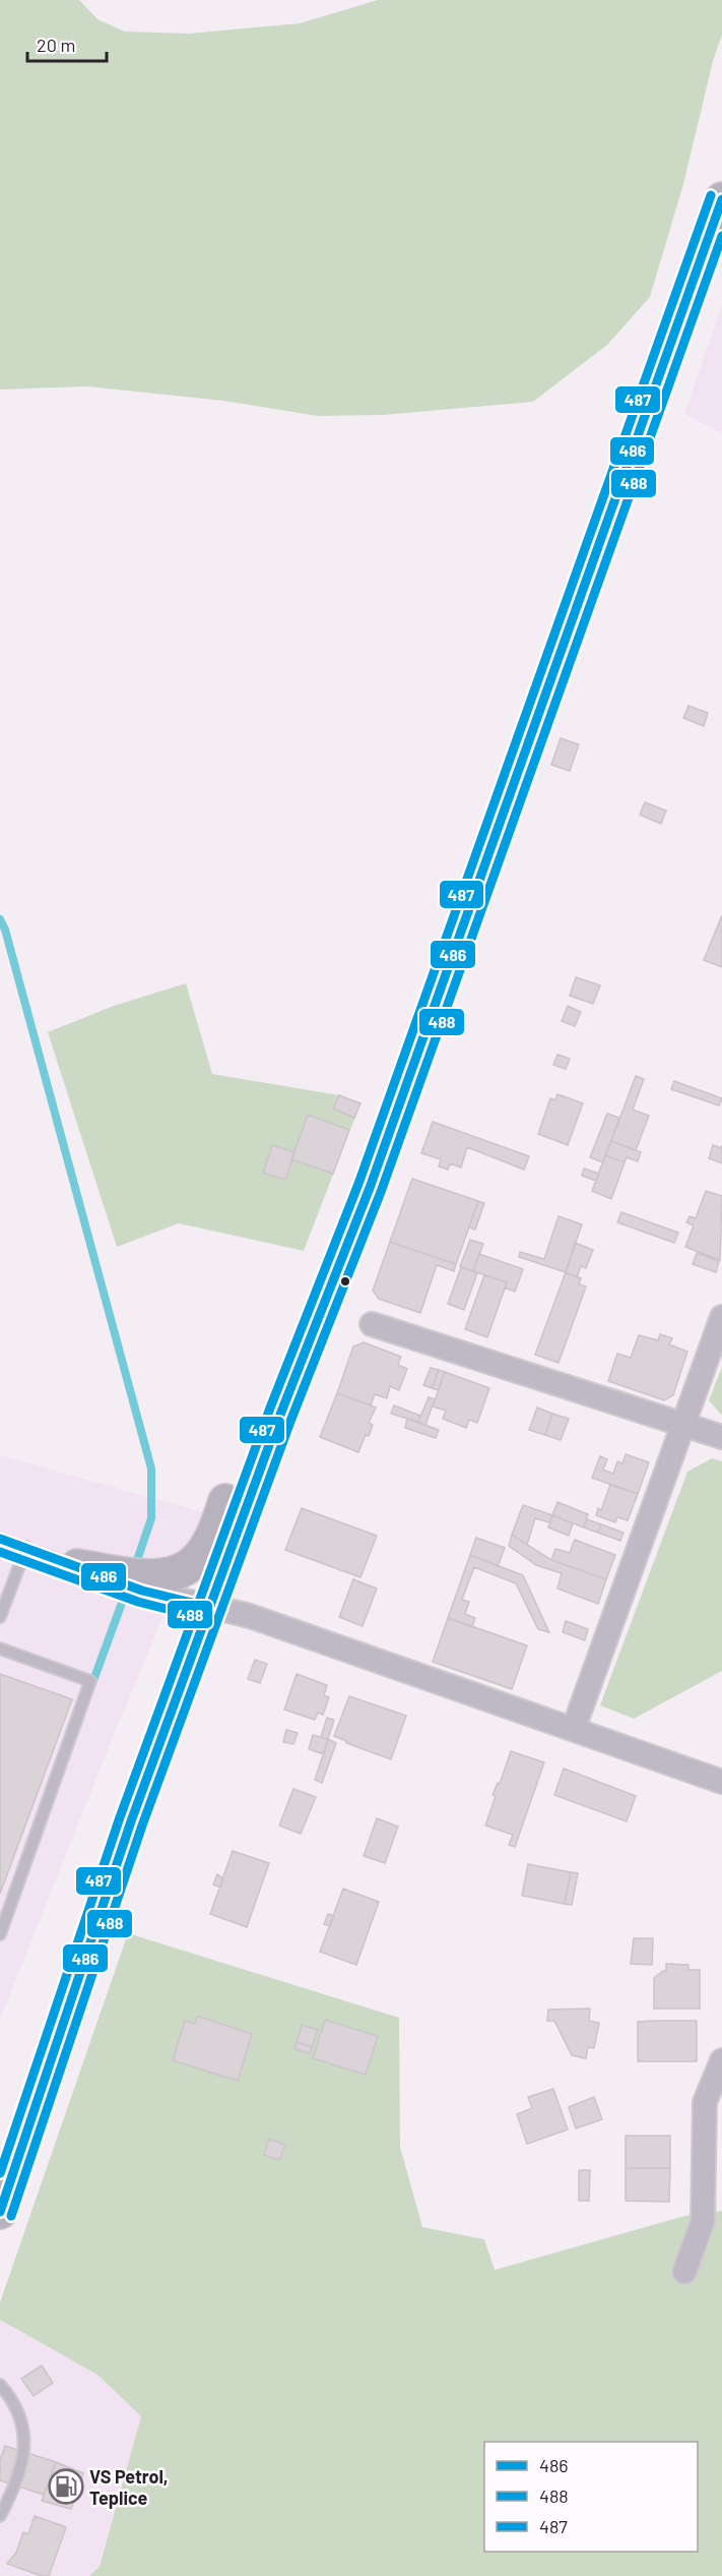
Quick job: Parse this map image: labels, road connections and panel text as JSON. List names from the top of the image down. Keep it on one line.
{"places":{"fuel station":["VS Petrol, Teplice"]},"lines":["transit line 487","transit line 486","transit line 488"],"legend":["486","488","487"],"scale_bar":"20 m"}
